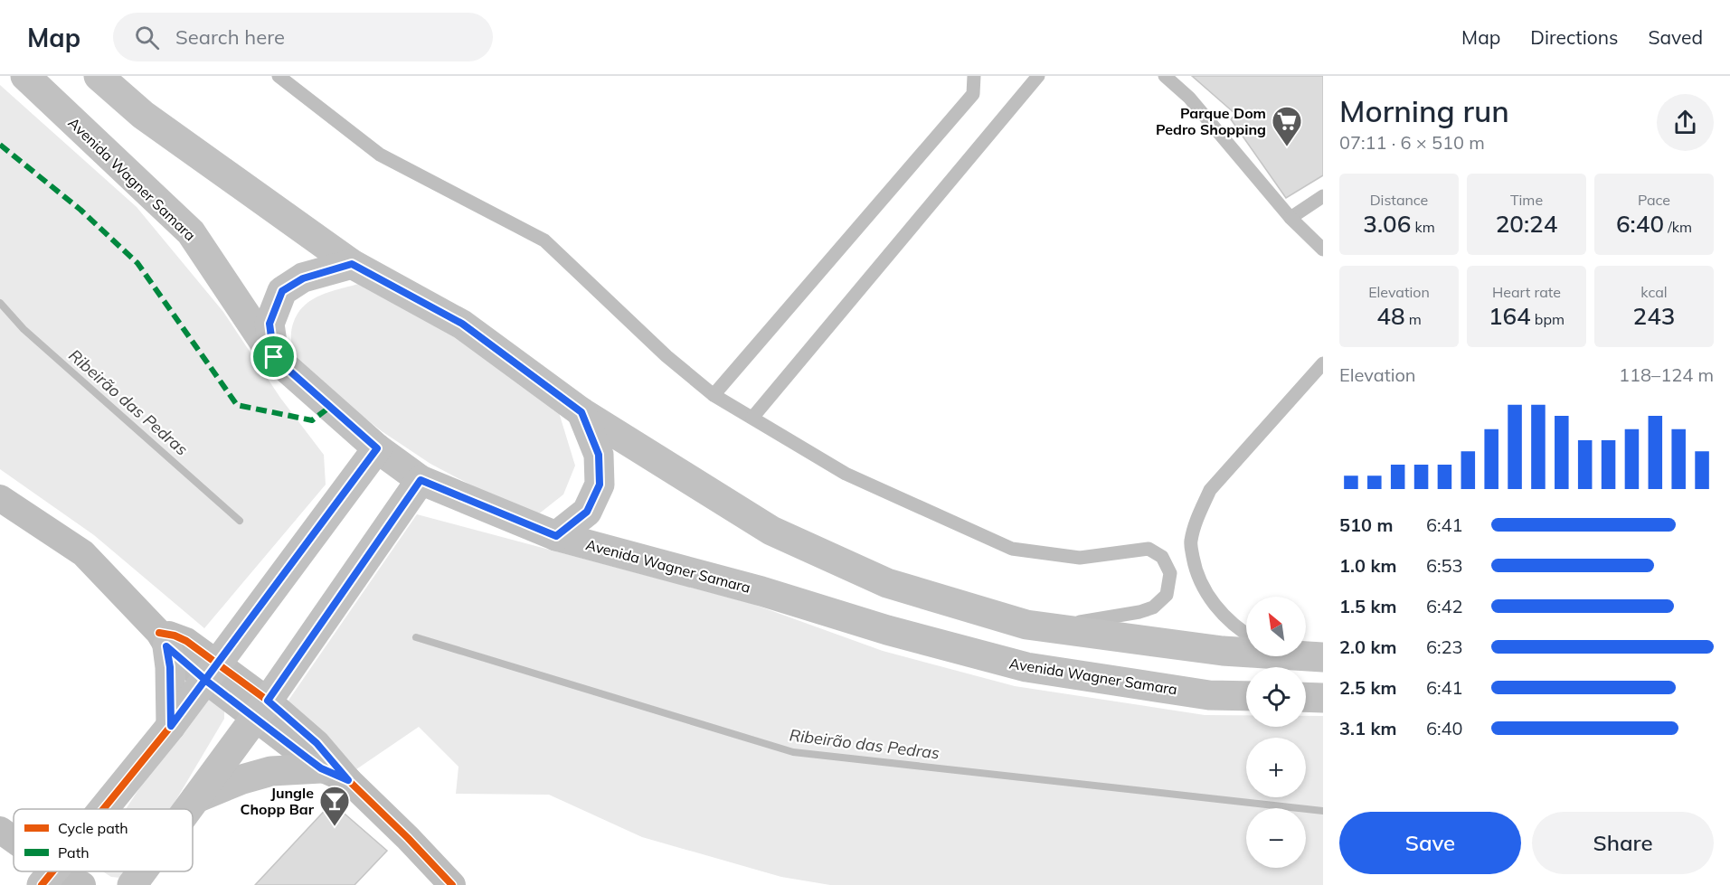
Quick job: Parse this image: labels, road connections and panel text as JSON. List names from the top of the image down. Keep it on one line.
{"streets":{"main road":["Avenida Wagner Samara"]},"water":["Ribeirão das Pedras"],"places":{"supermarket":["Parque Dom Pedro Shopping"],"bar":["Jungle Chopp Bar"]},"legend":["Cycle path","Path"],"north":"top left","page":{"header":"Map","search":"Search here","nav":["Map","Directions","Saved"],"heading":["Morning run","07:11 · 6 × 510 m"],"stats":[["Distance","3.06 km"],["Time","20:24"],["Pace","6:40 /km"],["Elevation","48 m"],["Heart rate","164 bpm"],["kcal","243"]],"chart":["Elevation","118–124 m"],"list":[{"name":"510 m","note":"6:41"},{"name":"1.0 km","note":"6:53"},{"name":"1.5 km","note":"6:42"},{"name":"2.0 km","note":"6:23"},{"name":"2.5 km","note":"6:41"},{"name":"3.1 km","note":"6:40"}],"map_buttons":["+","−"],"buttons":["Save","Share"]}}
